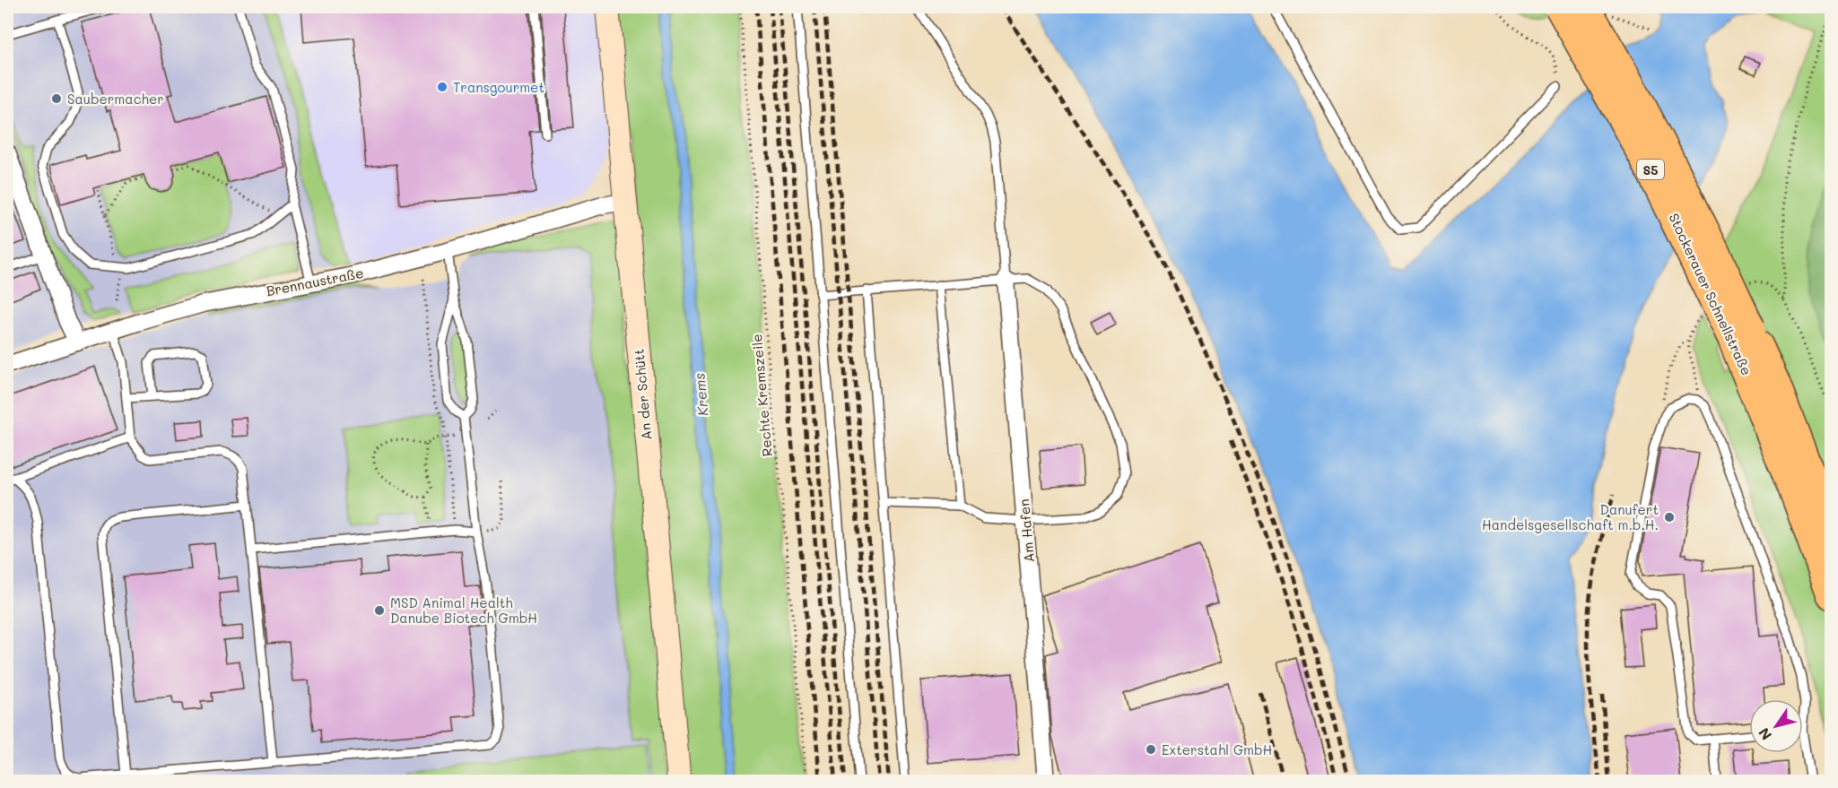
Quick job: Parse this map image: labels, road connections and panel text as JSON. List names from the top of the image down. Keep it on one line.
{"streets":{"highway":["S5","Stockerauer Schnellstraße"],"street":["Brennaustraße","An der Schütt","Am Hafen"],"path":["Rechte Kremszeile"]},"crossings":[["Brennaustraße","An der Schütt"]],"water":["Krems"],"places":["Transgourmet","Saubermacher","Danufert Handelsgesellschaft m.b.H.","MSD Animal Health Danube Biotech GmbH","Exterstahl GmbH"],"north":"bottom left"}
